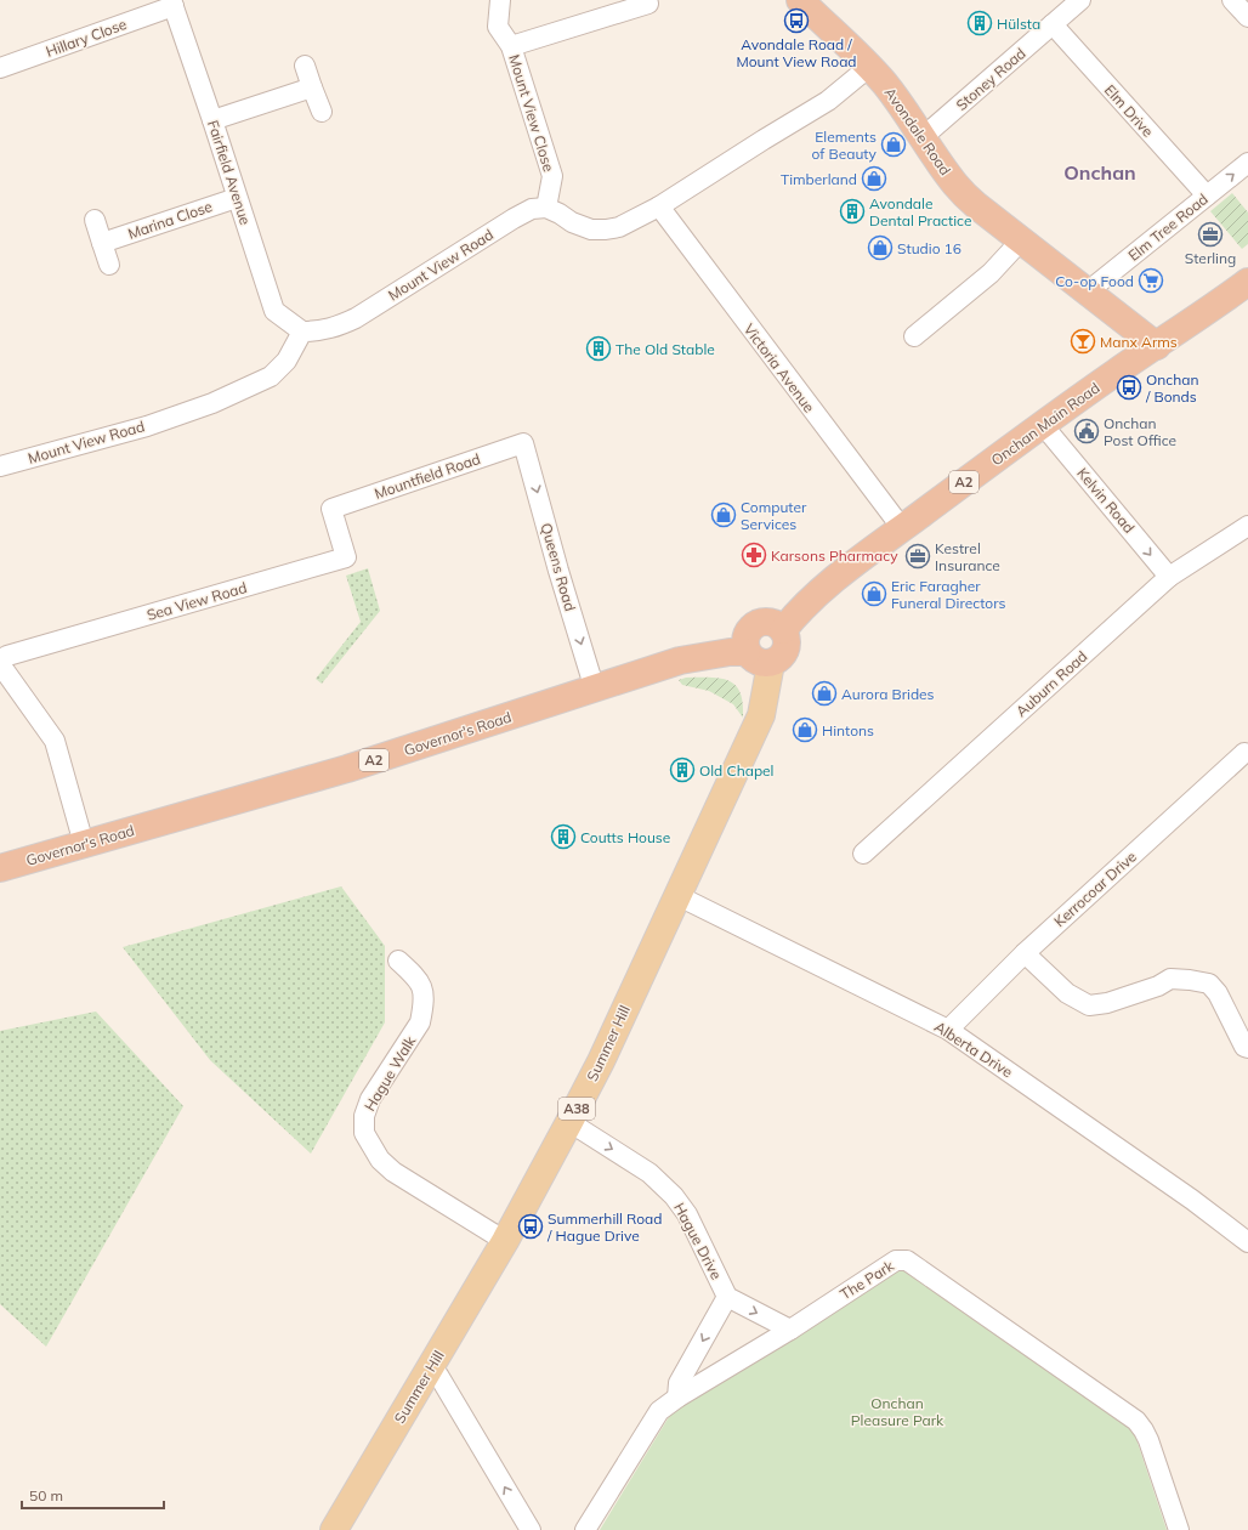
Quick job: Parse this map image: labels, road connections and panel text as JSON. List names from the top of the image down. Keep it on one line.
{"streets":{"highway":["Avondale Road","Onchan Main Road","A2","Governor's Road"],"main road":["Summer Hill","A38"],"street":["Hillary Close","Stoney Road","Elm Drive","Mount View Close","Fairfield Avenue","Marina Close","Elm Tree Road","Mount View Road","Victoria Avenue","Mountfield Road","Kelvin Road","Queens Road","Sea View Road","Auburn Road","Kerrocoar Drive","Alberta Drive","Hague Walk","Hague Drive","The Park"]},"crossings":[["Hillary Close","Fairfield Avenue"],["Stoney Road","Elm Drive"],["Stoney Road","Avondale Road"],["Elm Drive","Elm Tree Road"],["Mount View Close","Mount View Road"],["Avondale Road","Elm Tree Road"],["Avondale Road","Onchan Main Road"],["Fairfield Avenue","Marina Close"],["Fairfield Avenue","Mount View Road"],["Victoria Avenue","Onchan Main Road"],["Onchan Main Road","Kelvin Road"],["Onchan Main Road","Governor's Road"],["Onchan Main Road","Summer Hill"],["Mountfield Road","Queens Road"],["Mountfield Road","Sea View Road"],["Kelvin Road","Auburn Road"],["Queens Road","Governor's Road"],["Governor's Road","Summer Hill"],["Kerrocoar Drive","Alberta Drive"],["Summer Hill","Alberta Drive"],["Summer Hill","Hague Walk"],["Summer Hill","Hague Drive"],["Hague Drive","The Park"]],"one_way":["Kelvin Road","Queens Road","Hague Drive"],"districts":["Onchan"],"parks":["Onchan Pleasure Park"],"places":{"bus stop":["Avondale Road / Mount View Road","Onchan / Bonds","Summerhill Road / Hague Drive"],"building":["Hülsta","Avondale Dental Practice","The Old Stable","Old Chapel","Coutts House"],"shop":["Elements of Beauty","Timberland","Studio 16","Computer Services","Eric Faragher Funeral Directors","Aurora Brides","Hintons"],"office":["Sterling","Kestrel Insurance"],"supermarket":["Co-op Food"],"bar":["Manx Arms"],"public building":["Onchan Post Office"],"pharmacy":["Karsons Pharmacy"]},"scale_bar":"50 m"}
